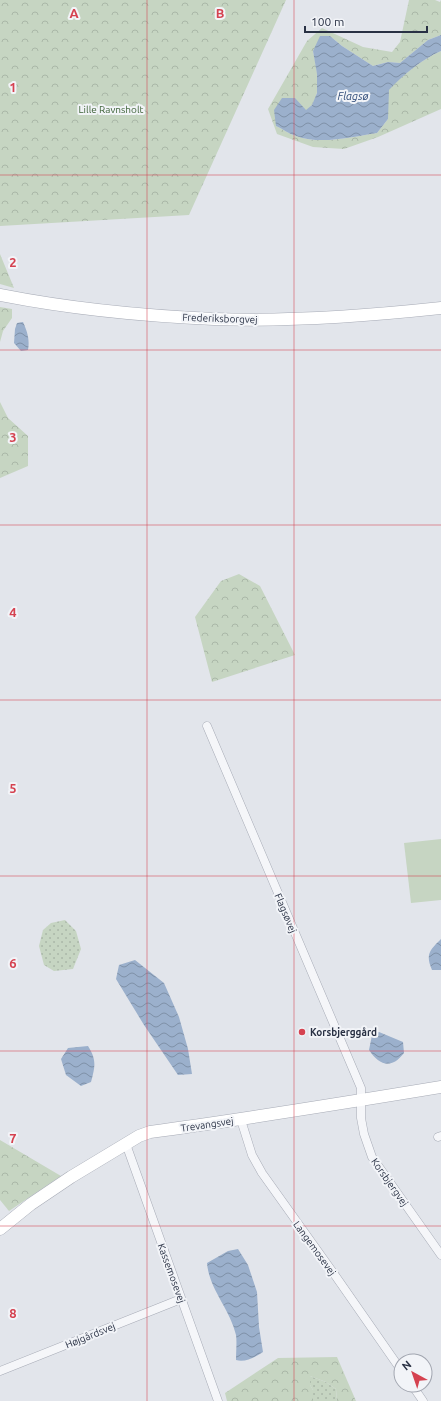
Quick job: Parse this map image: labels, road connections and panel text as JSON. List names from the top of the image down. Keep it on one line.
{"streets":{"street":["Frederiksborgvej","Flagsøvej","Trevangsvej","Korsbjergvej","Langemosevej","Kassemosevej","Højgårdsvej"]},"crossings":[["Flagsøvej","Trevangsvej"],["Flagsøvej","Korsbjergvej"],["Trevangsvej","Korsbjergvej"],["Trevangsvej","Langemosevej"],["Trevangsvej","Kassemosevej"],["Kassemosevej","Højgårdsvej"]],"water":["Flagsø"],"parks":["Lille Ravnsholt"],"places":["Korsbjerggård"],"scale_bar":"100 m","north":"top left","grid":{"columns":["A","B"],"rows":["1","2","3","4","5","6","7","8"]}}
